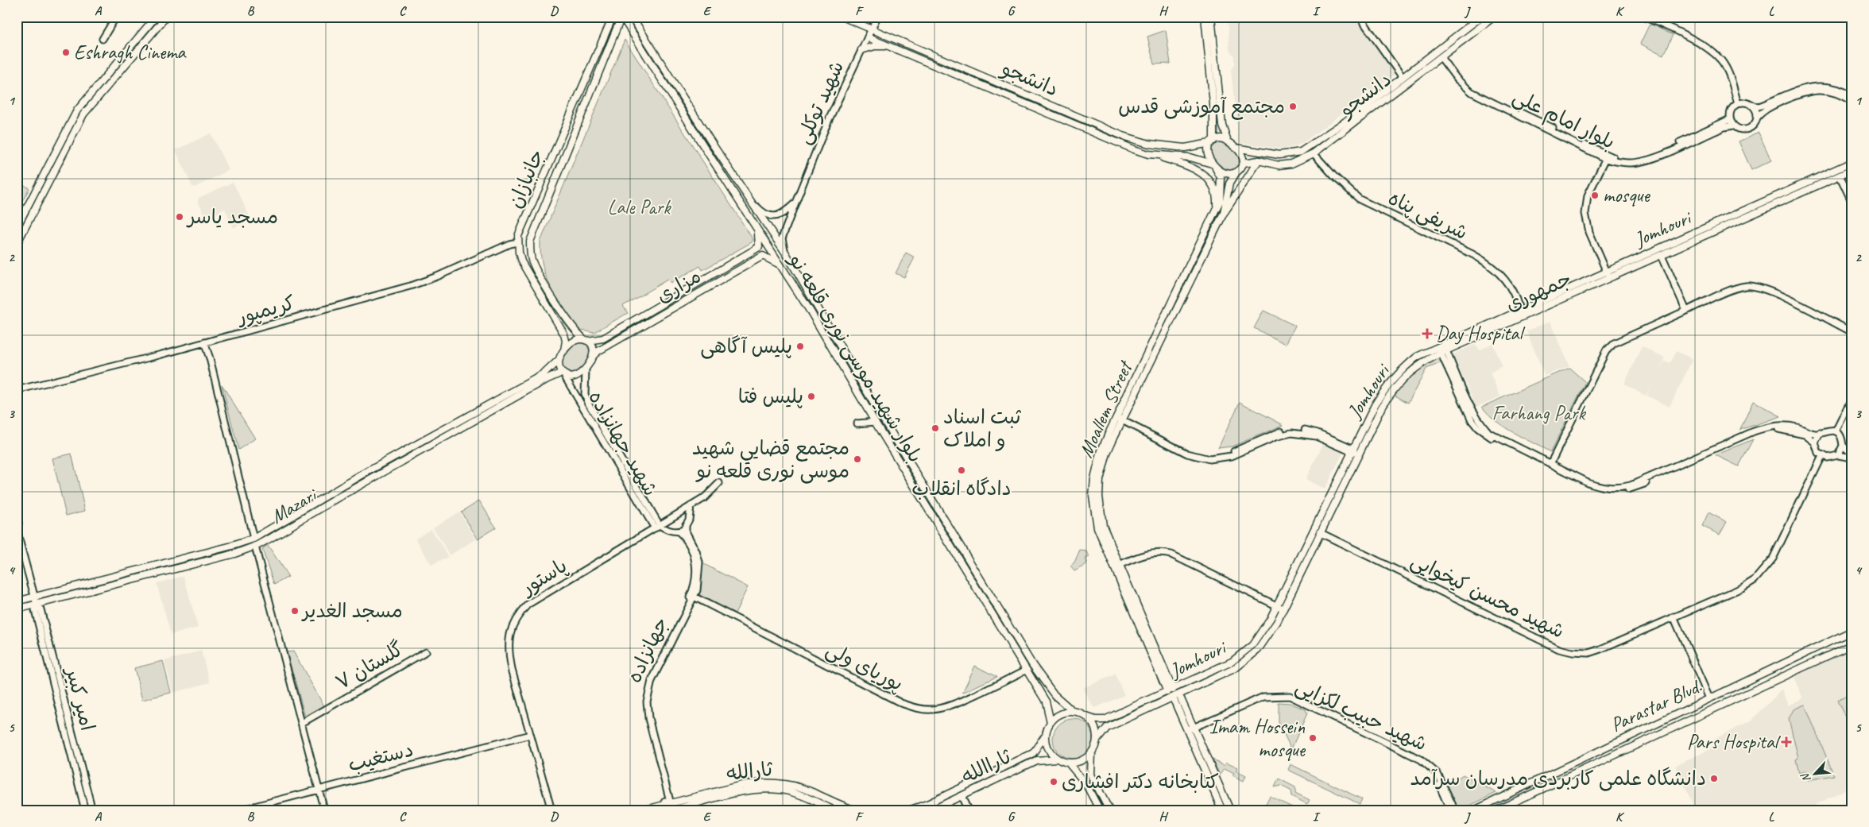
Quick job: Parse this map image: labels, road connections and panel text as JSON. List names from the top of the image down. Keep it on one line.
{"streets":{"main road":["دانشجو","جانبازان","Jomhouri","مزاری","جمهوری","بلوار شهید موسی نوری قلعه نو","Moallem Street","Mazari","Parastar Blvd.","ثاراالله","ثارالله"],"street":["شهید توکلی","بلوار امام علی","شریفی پناه","کریمپور","شهید جهانزاده","پاستور","شهید محسن کیخوایی","جهانزاده","گلستان ۷","پوریای ولی","امیر کبیر","شهید حبیب لکزایی","دستغیب"]},"crossings":[["دانشجو","شهید توکلی"],["دانشجو","بلوار امام علی"],["دانشجو","شریفی پناه"],["دانشجو","Moallem Street"],["شهید توکلی","بلوار شهید موسی نوری قلعه نو"],["جانبازان","مزاری"],["جانبازان","کریمپور"],["جانبازان","بلوار شهید موسی نوری قلعه نو"],["جانبازان","شهید جهانزاده"],["جانبازان","Mazari"],["شریفی پناه","Jomhouri"],["شریفی پناه","جمهوری"],["Jomhouri","جمهوری"],["Jomhouri","بلوار شهید موسی نوری قلعه نو"],["Jomhouri","Moallem Street"],["Jomhouri","شهید محسن کیخوایی"],["Jomhouri","ثاراالله"],["مزاری","شهید جهانزاده"],["مزاری","Mazari"],["جمهوری","شهید محسن کیخوایی"],["بلوار شهید موسی نوری قلعه نو","پوریای ولی"],["بلوار شهید موسی نوری قلعه نو","ثاراالله"],["شهید جهانزاده","Mazari"],["شهید جهانزاده","پاستور"],["Mazari","امیر کبیر"],["پاستور","دستغیب"],["جهانزاده","پوریای ولی"],["جهانزاده","ثارالله"]],"parks":["Lale Park","Farhang Park"],"places":{"other":["Eshragh Cinema","مجتمع آموزشی قدس","mosque","مسجد یاسر","پلیس آگاهی","پلیس فتا","ثبت اسناد و املاک","مجتمع قضایی شهید موسی نوری قلعه نو","دادگاه انقلاب","مسجد الغدیر","Imam Hossein mosque","دانشگاه علمی کاربردی مدرسان سرآمد","کتابخانه دکتر افشاری"],"health":["Day Hospital","Pars Hospital"]},"north":"bottom left","grid":{"columns":["A","B","C","D","E","F","G","H","I","J","K","L"],"rows":["1","2","3","4","5"]}}
